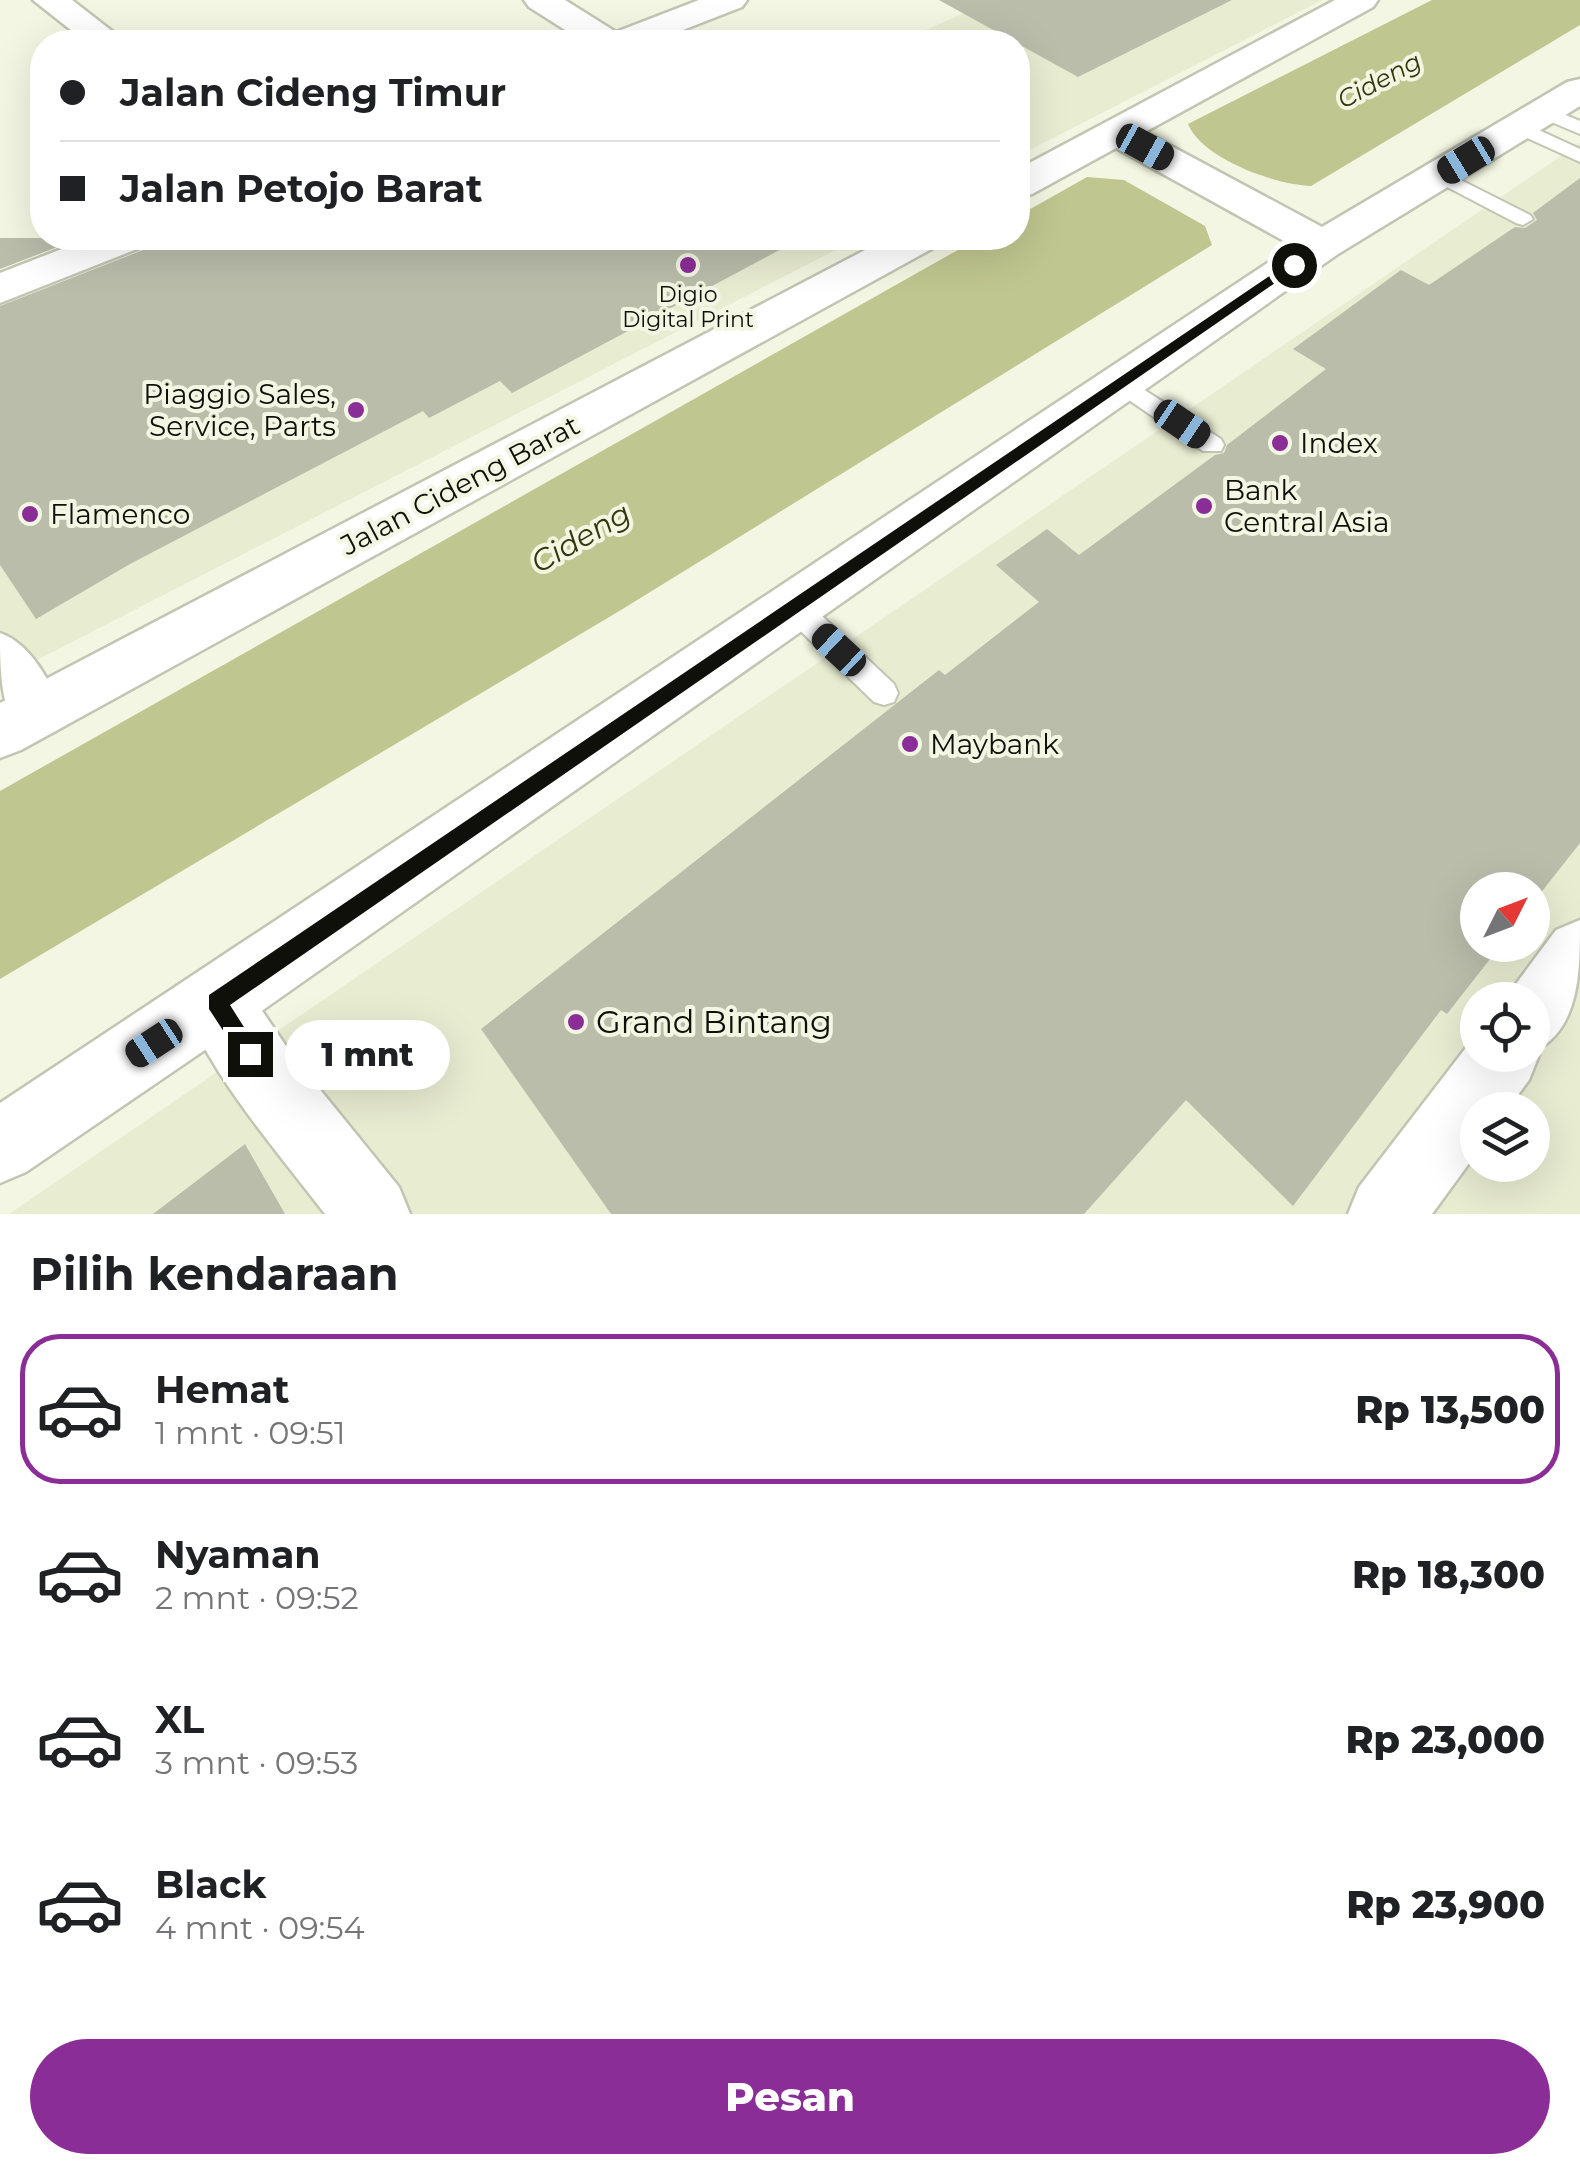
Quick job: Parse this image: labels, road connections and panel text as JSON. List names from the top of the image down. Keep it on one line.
{"streets":{"street":["Jalan Cideng Barat"]},"water":["Cideng"],"places":["Digio Digital Print","Piaggio Sales, Service, Parts","Index","Bank Central Asia","Flamenco","Maybank","Grand Bintang"],"north":"top right","page":{"banner":["Jalan Cideng Timur","Jalan Petojo Barat"],"bubble":"1 mnt","heading":"Pilih kendaraan","list":[{"name":"Hemat","note":"1 mnt · 09:51","value":"Rp 13,500"},{"name":"Nyaman","note":"2 mnt · 09:52","value":"Rp 18,300"},{"name":"XL","note":"3 mnt · 09:53","value":"Rp 23,000"},{"name":"Black","note":"4 mnt · 09:54","value":"Rp 23,900"}],"buttons":"Pesan"}}
